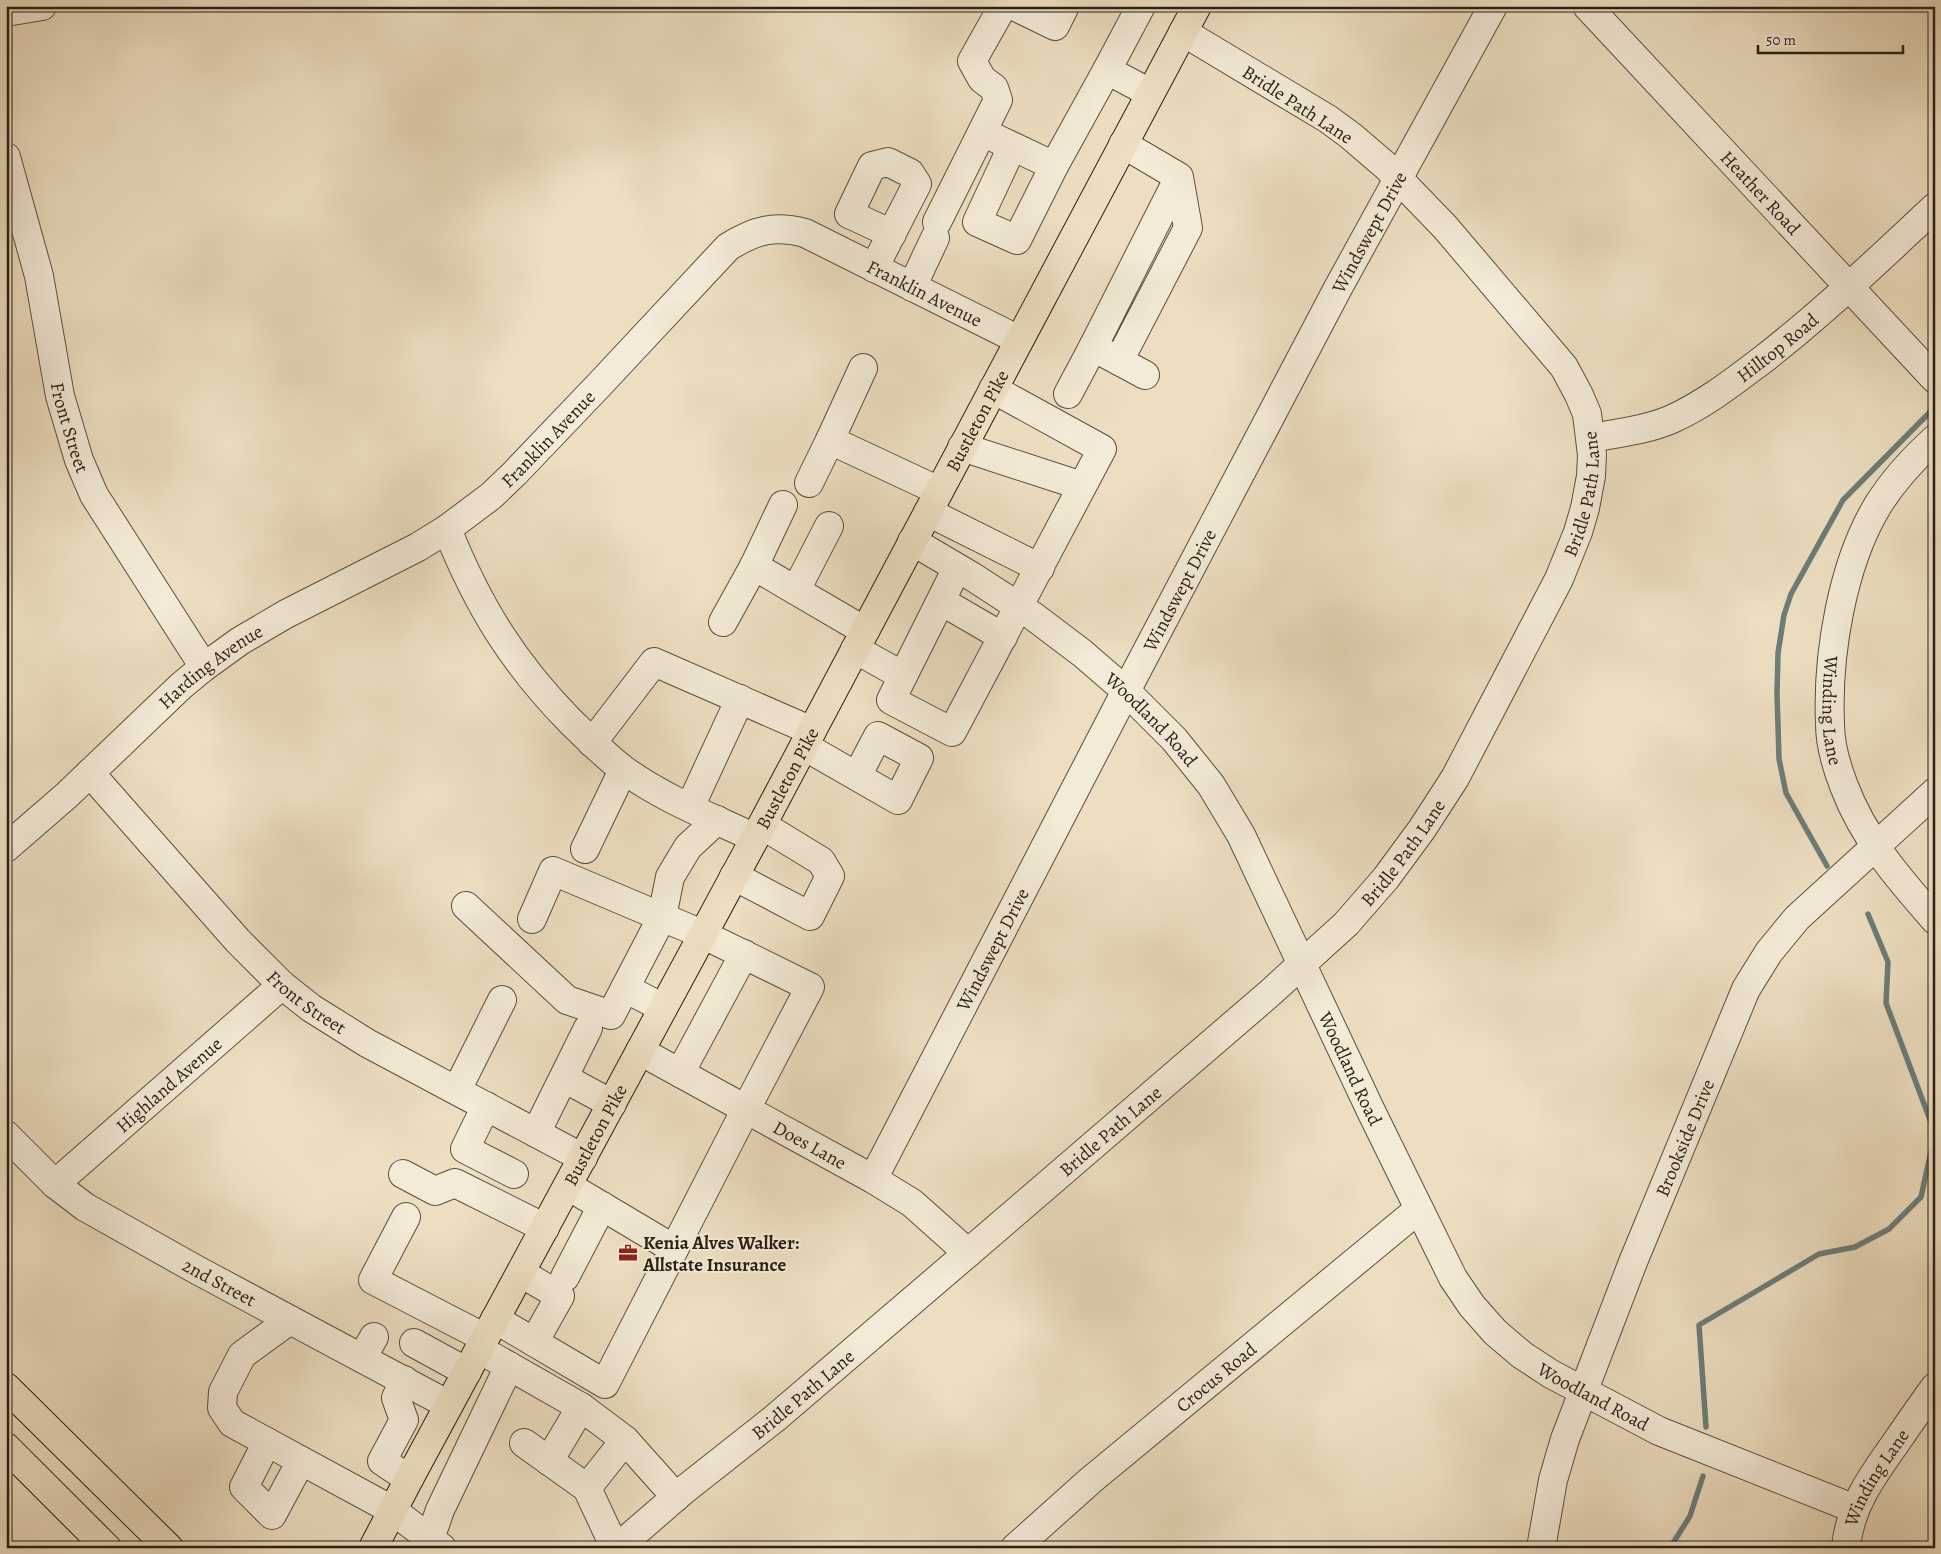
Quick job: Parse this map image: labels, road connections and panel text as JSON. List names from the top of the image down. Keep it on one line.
{"streets":{"main road":["Bustleton Pike"],"street":["Bridle Path Lane","Heather Road","Windswept Drive","Franklin Avenue","Hilltop Road","Front Street","Harding Avenue","Winding Lane","Woodland Road","Highland Avenue","Brookside Drive","Does Lane","2nd Street","Crocus Road"]},"crossings":[["Bridle Path Lane","Windswept Drive"],["Bridle Path Lane","Hilltop Road"],["Bridle Path Lane","Bustleton Pike"],["Bridle Path Lane","Woodland Road"],["Bridle Path Lane","Does Lane"],["Heather Road","Hilltop Road"],["Windswept Drive","Woodland Road"],["Windswept Drive","Does Lane"],["Franklin Avenue","Bustleton Pike"],["Franklin Avenue","Harding Avenue"],["Bustleton Pike","Front Street"],["Bustleton Pike","Woodland Road"],["Bustleton Pike","Does Lane"],["Bustleton Pike","2nd Street"],["Front Street","Harding Avenue"],["Front Street","Highland Avenue"],["Winding Lane","Woodland Road"],["Winding Lane","Brookside Drive"],["Woodland Road","Brookside Drive"],["Woodland Road","Crocus Road"],["Highland Avenue","2nd Street"]],"places":{"office":["Kenia Alves Walker: Allstate Insurance"]},"scale_bar":"50 m"}
